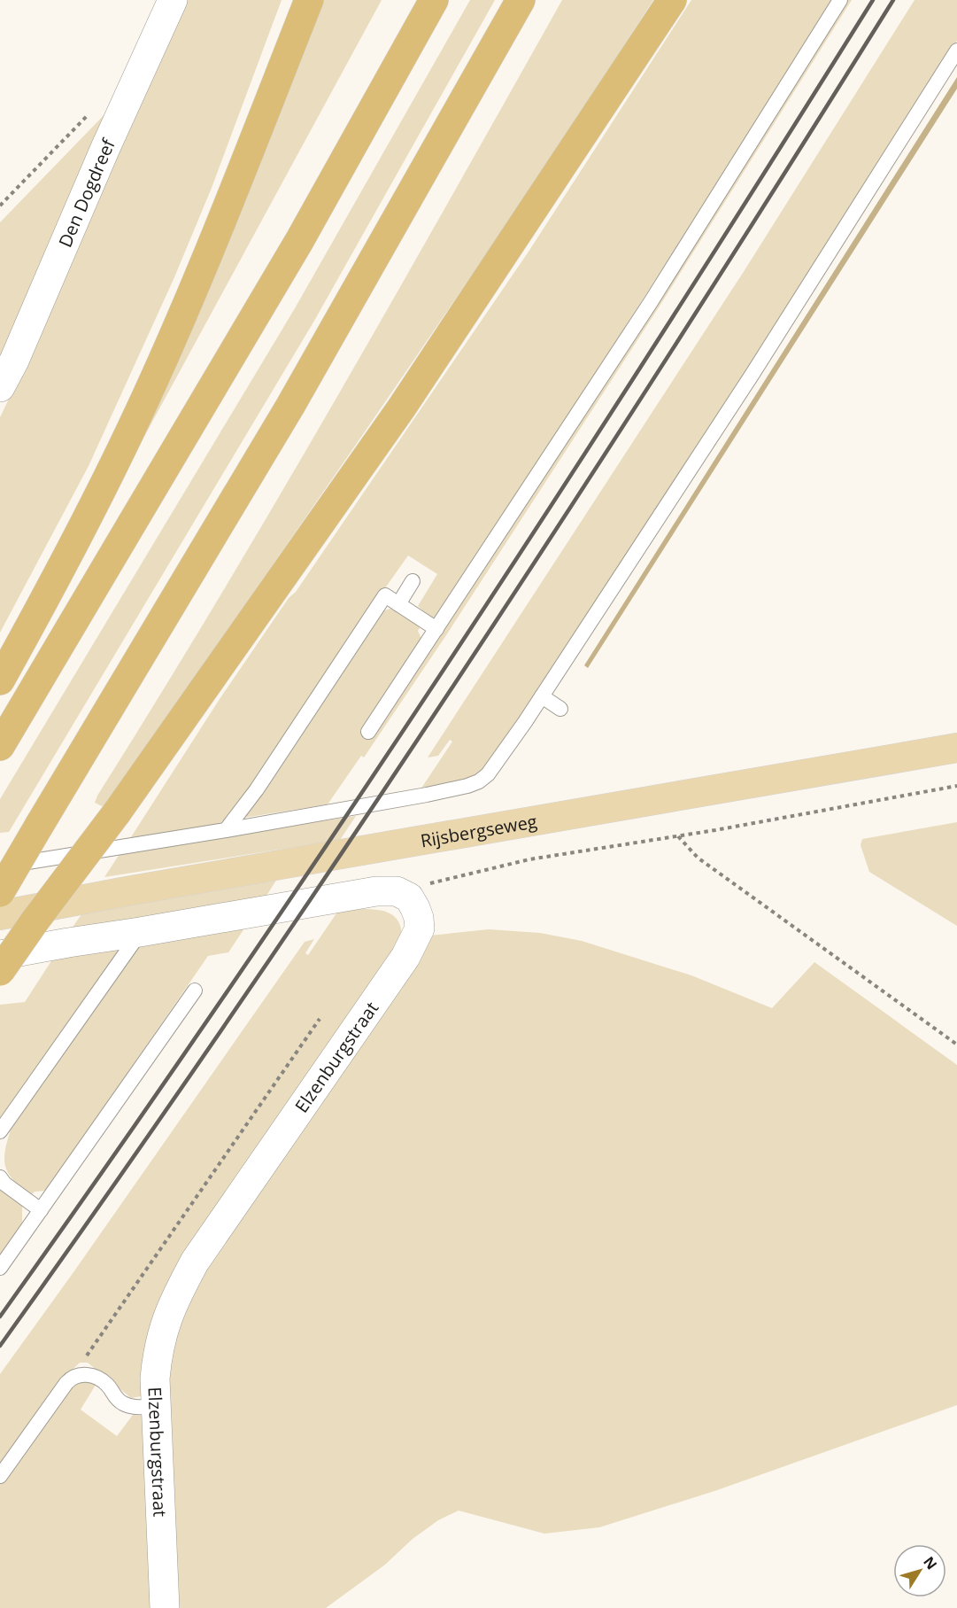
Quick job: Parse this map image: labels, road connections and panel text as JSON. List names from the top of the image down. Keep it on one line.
{"streets":{"main road":["Rijsbergseweg"],"street":["Den Dogdreef","Elzenburgstraat"]},"north":"top right"}
